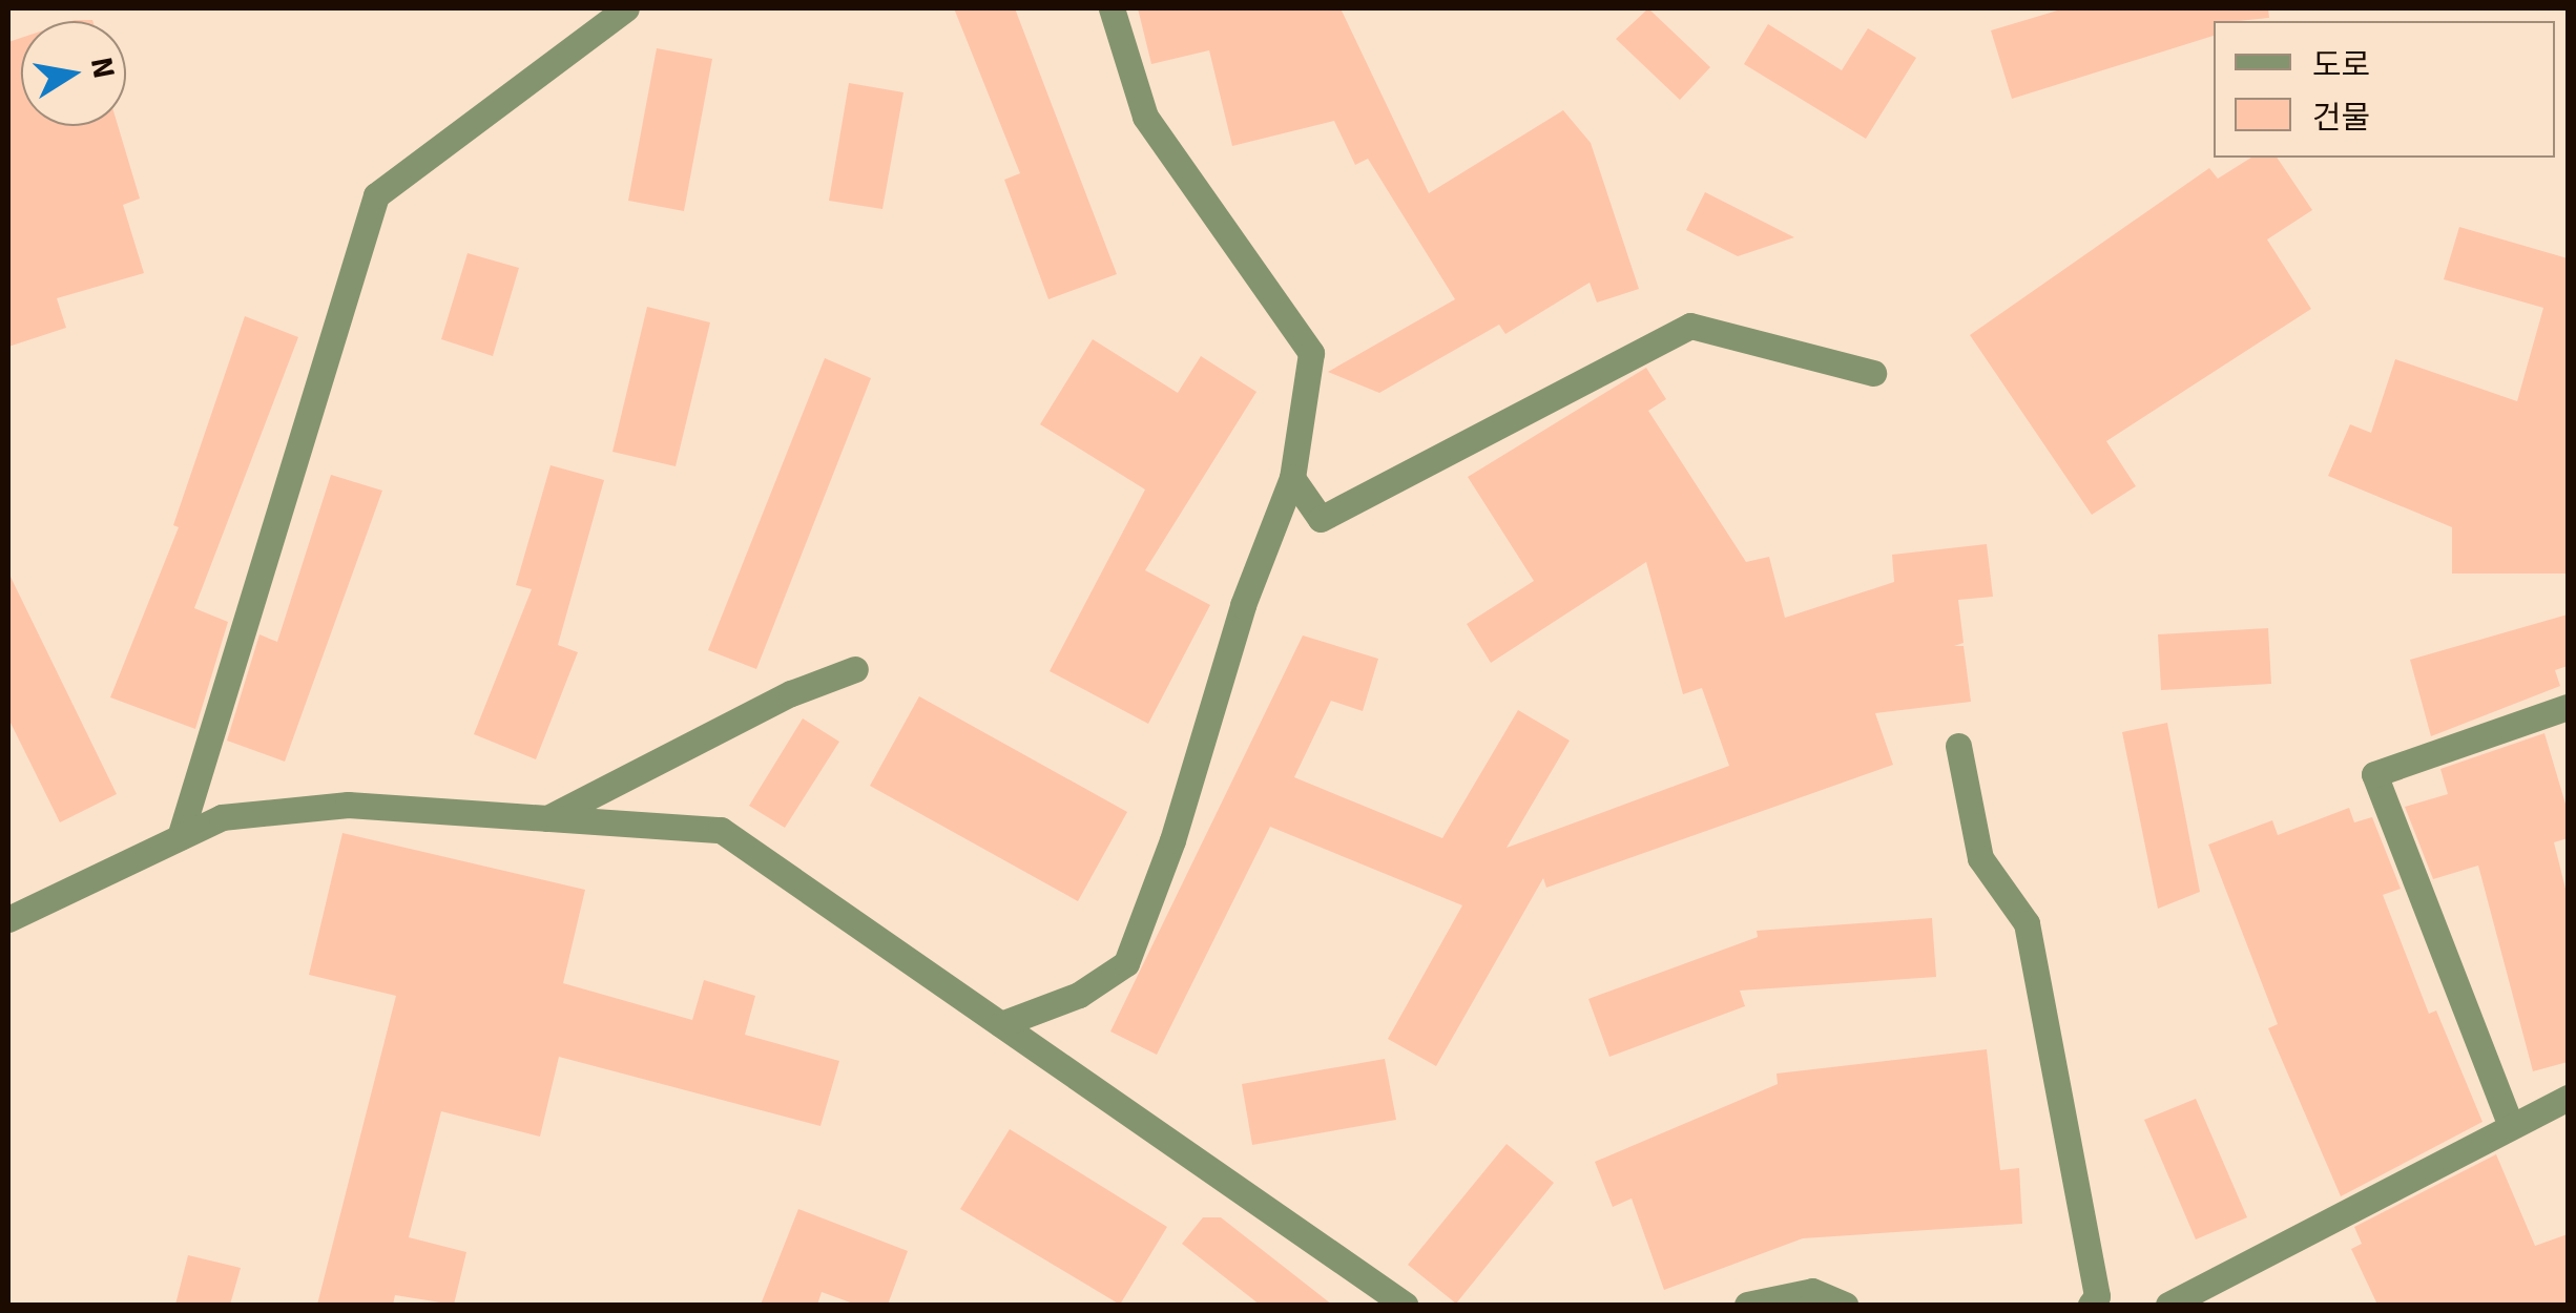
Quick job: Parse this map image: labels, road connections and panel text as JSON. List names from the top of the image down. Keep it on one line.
{"legend":["도로","건물"],"north":"right"}
